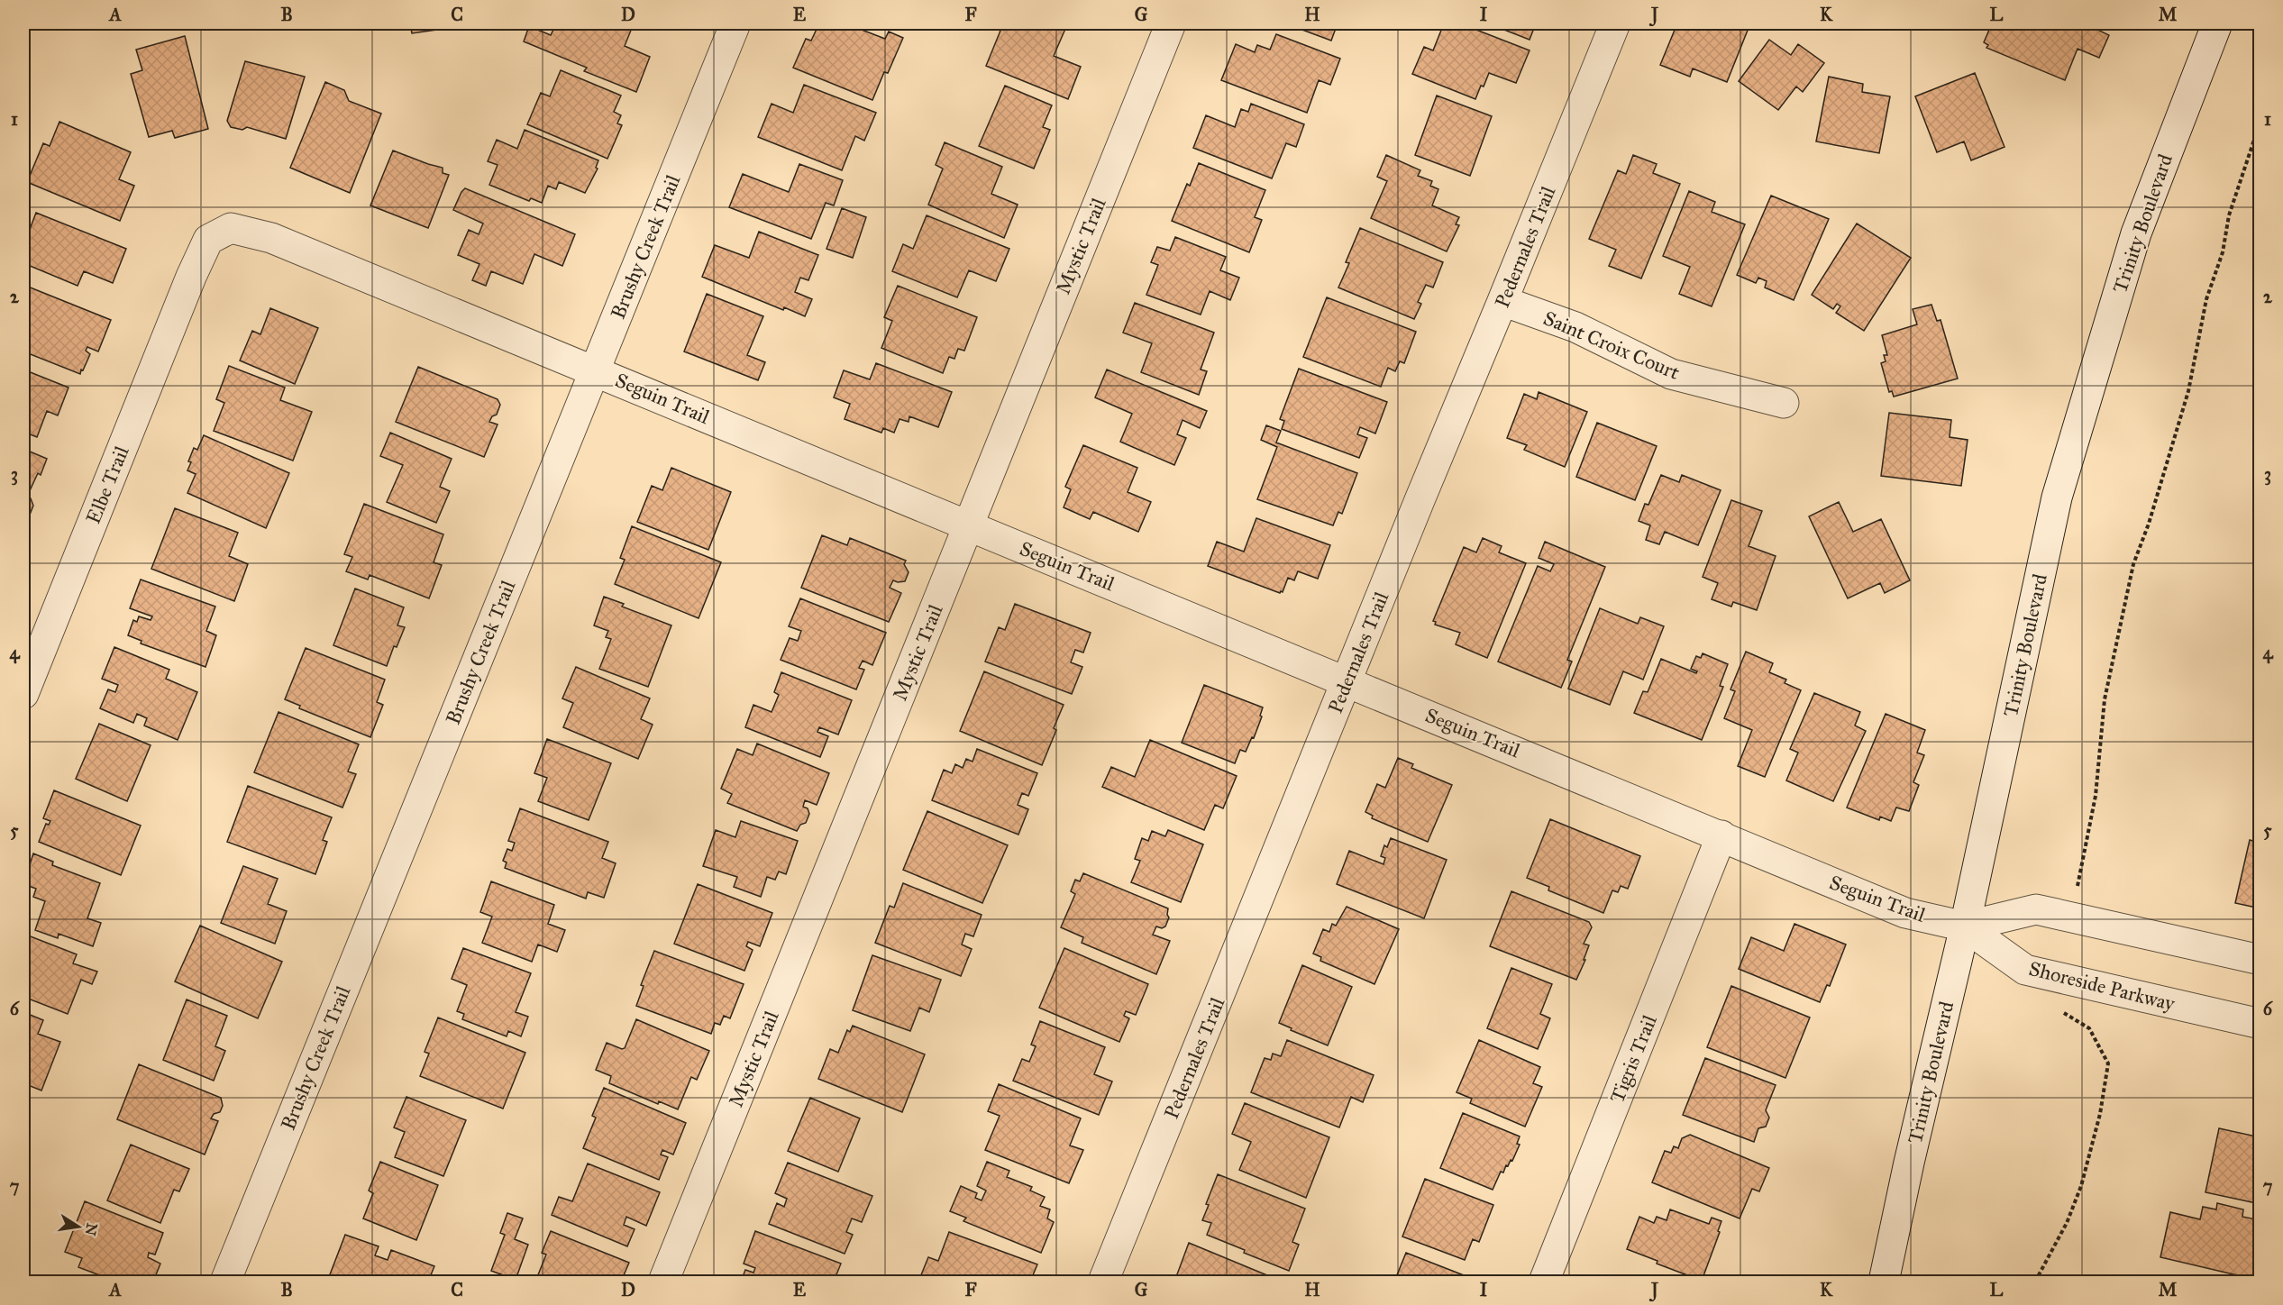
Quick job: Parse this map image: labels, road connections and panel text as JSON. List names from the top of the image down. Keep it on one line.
{"streets":{"street":["Trinity Boulevard","Mystic Trail","Brushy Creek Trail","Pedernales Trail","Saint Croix Court","Seguin Trail","Elbe Trail","Shoreside Parkway","Tigris Trail"]},"crossings":[["Trinity Boulevard","Seguin Trail"],["Trinity Boulevard","Shoreside Parkway"],["Mystic Trail","Seguin Trail"],["Brushy Creek Trail","Seguin Trail"],["Pedernales Trail","Saint Croix Court"],["Pedernales Trail","Seguin Trail"],["Seguin Trail","Elbe Trail"],["Seguin Trail","Shoreside Parkway"],["Seguin Trail","Tigris Trail"]],"north":"right","grid":{"columns":["A","B","C","D","E","F","G","H","I","J","K","L","M"],"rows":["1","2","3","4","5","6","7"]}}
